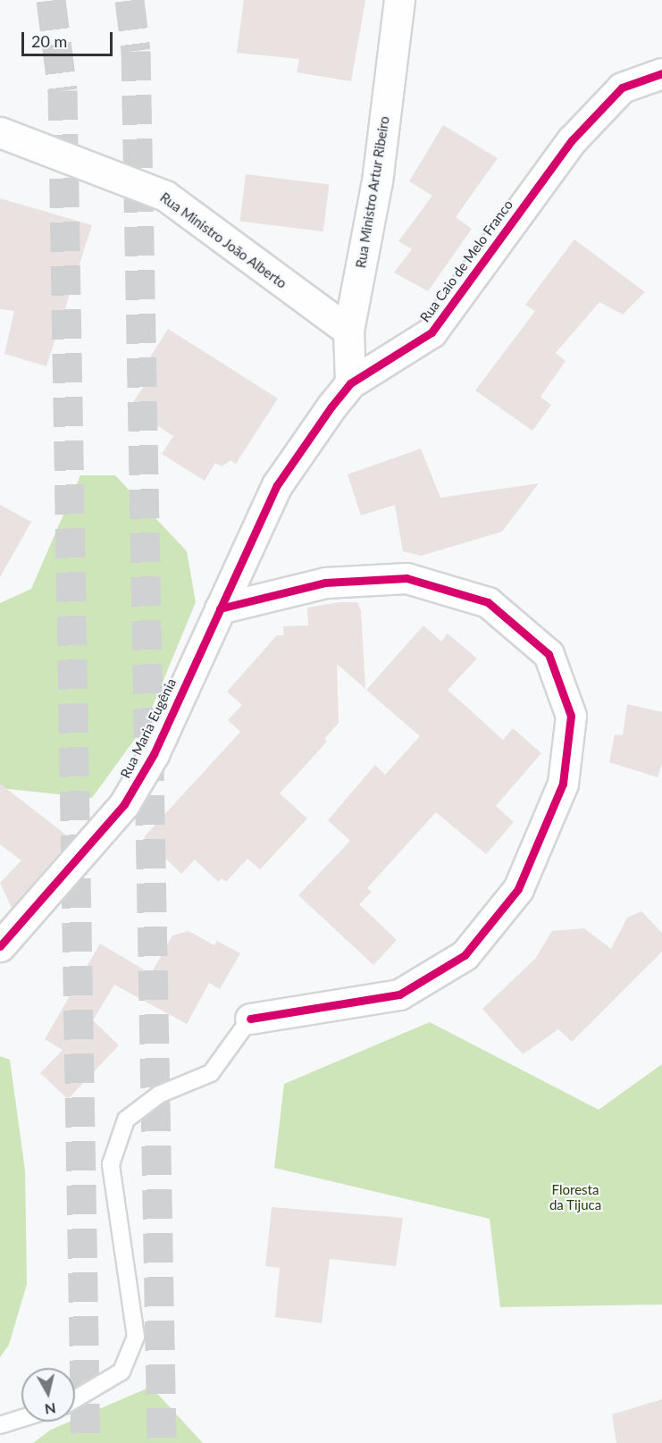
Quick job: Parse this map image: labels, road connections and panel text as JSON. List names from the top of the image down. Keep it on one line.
{"streets":{"street":["Rua Ministro Artur Ribeiro","Rua Ministro João Alberto","Rua Caio de Melo Franco","Rua Maria Eugênia"]},"crossings":[["Rua Ministro Artur Ribeiro","Rua Ministro João Alberto"],["Rua Ministro Artur Ribeiro","Rua Caio de Melo Franco"],["Rua Caio de Melo Franco","Rua Maria Eugênia"]],"parks":["Floresta da Tijuca"],"scale_bar":"20 m","north":"bottom"}
